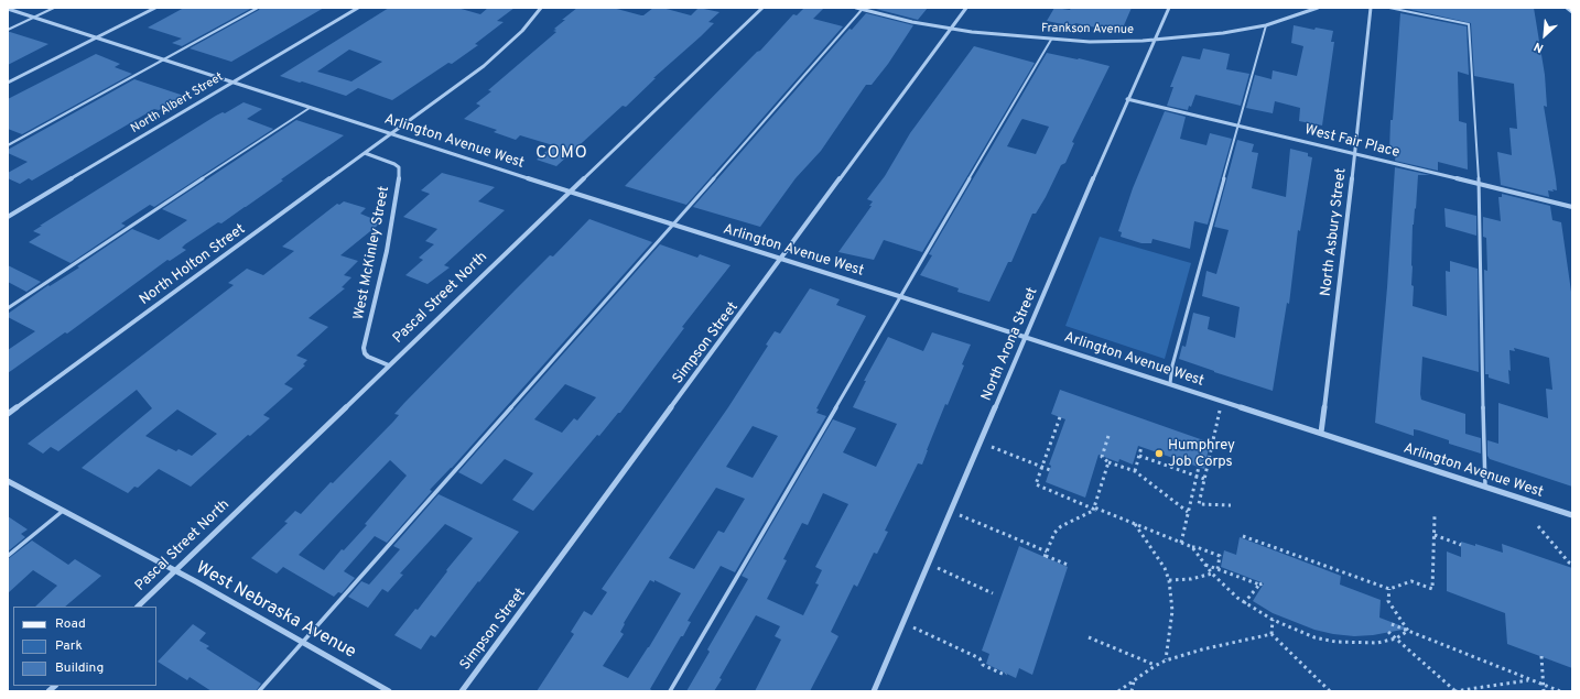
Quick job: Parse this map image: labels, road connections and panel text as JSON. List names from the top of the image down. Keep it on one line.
{"streets":{"street":["Frankson Avenue","North Albert Street","Arlington Avenue West","West Fair Place","North Asbury Street","West McKinley Street","North Holton Street","Pascal Street North","Simpson Street","North Arona Street","West Nebraska Avenue"]},"crossings":[["Frankson Avenue","Simpson Street"],["Frankson Avenue","North Arona Street"],["North Albert Street","Arlington Avenue West"],["Arlington Avenue West","North Asbury Street"],["Arlington Avenue West","North Holton Street"],["Arlington Avenue West","Pascal Street North"],["Arlington Avenue West","Simpson Street"],["Arlington Avenue West","North Arona Street"],["West Fair Place","North Asbury Street"],["West Fair Place","North Arona Street"],["West McKinley Street","North Holton Street"],["West McKinley Street","Pascal Street North"],["Pascal Street North","West Nebraska Avenue"]],"districts":["COMO"],"places":["Humphrey Job Corps"],"legend":["Road","Park","Building"],"north":"bottom left"}
